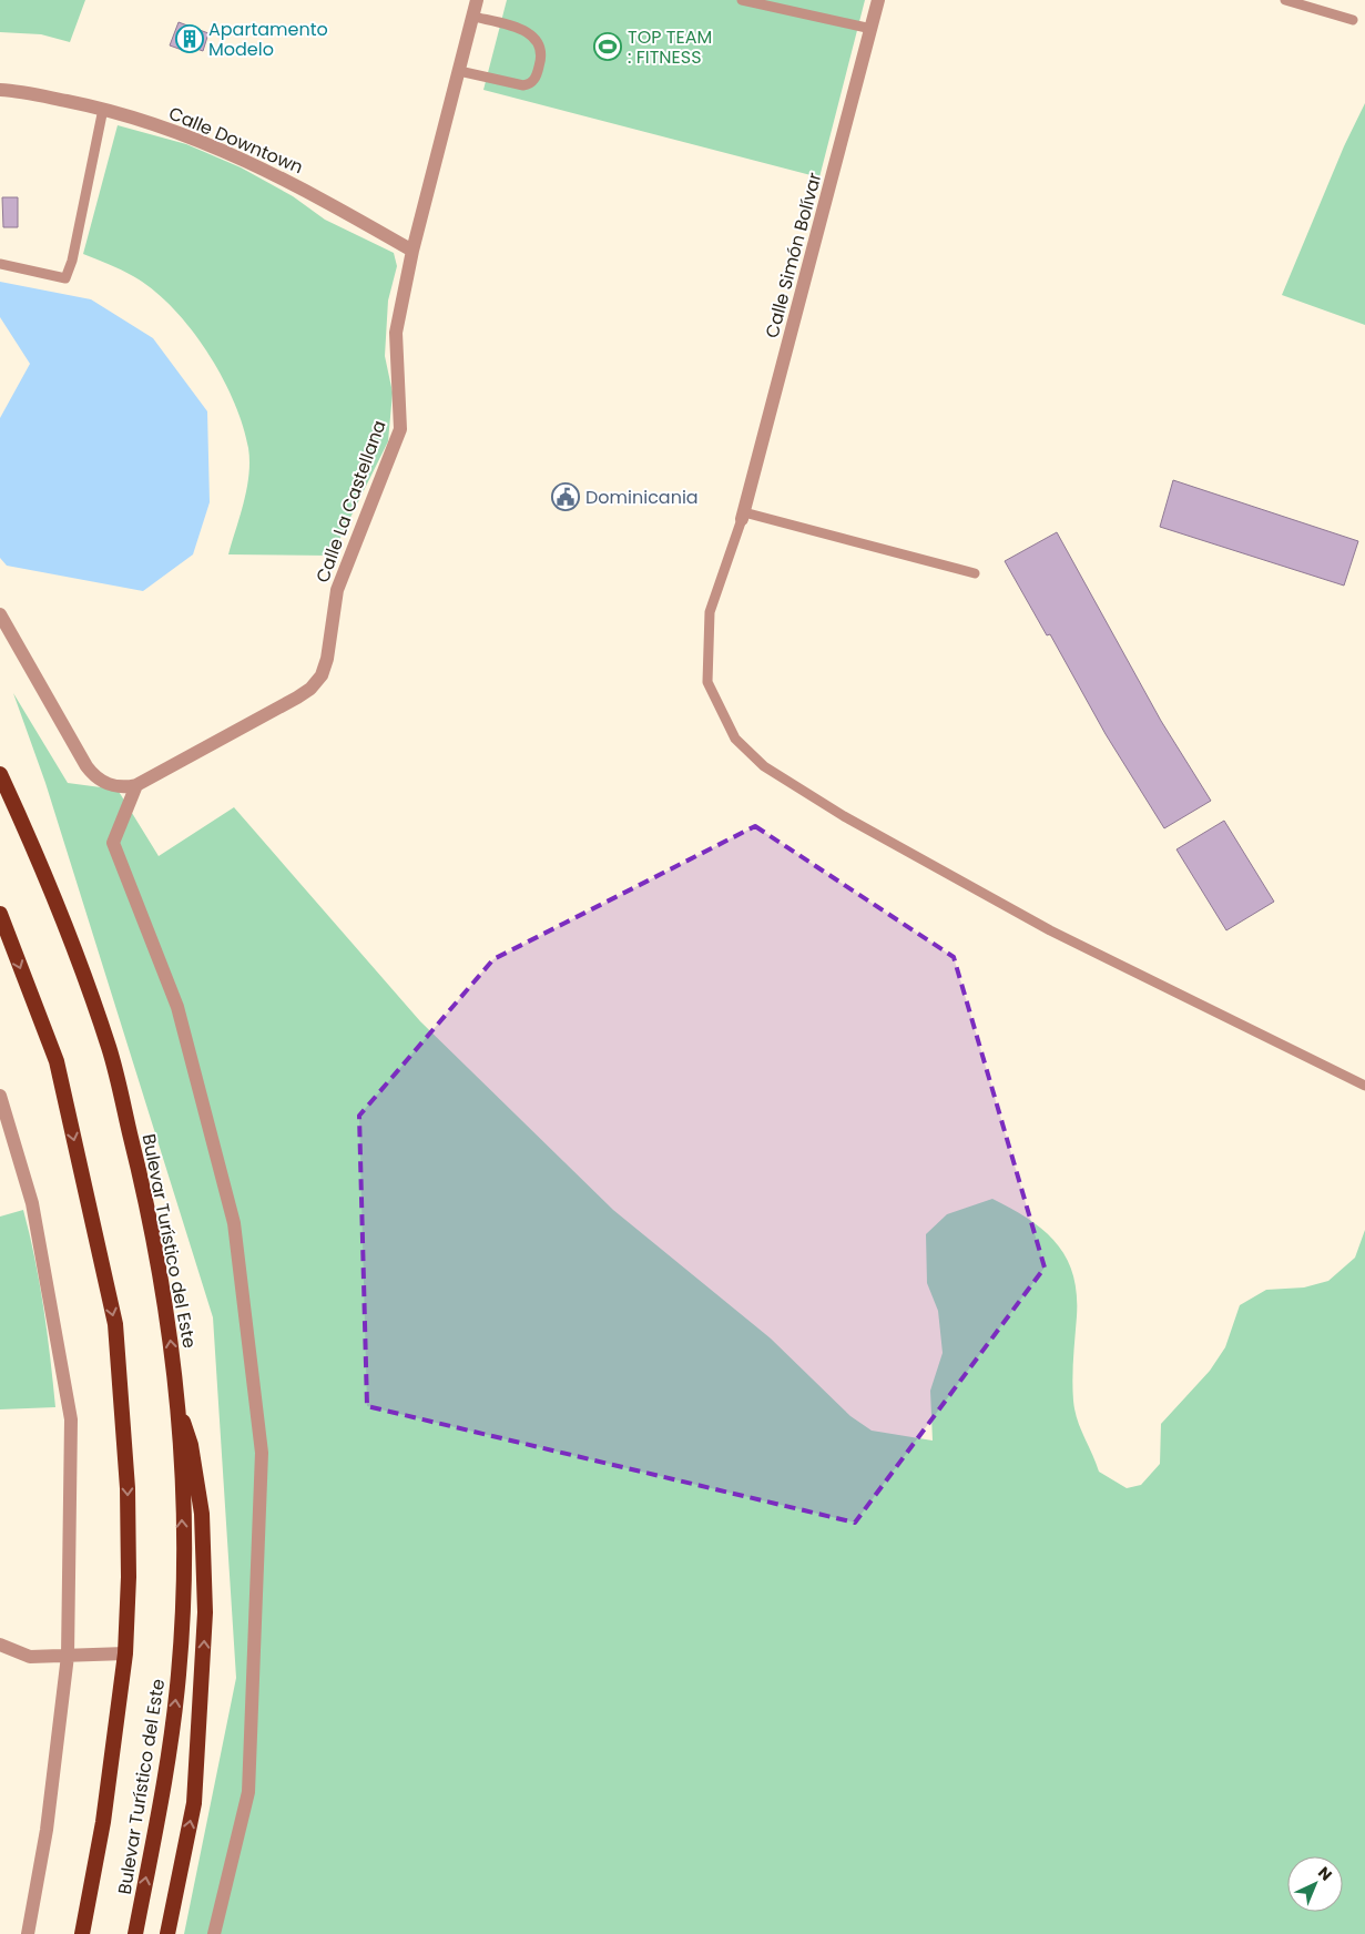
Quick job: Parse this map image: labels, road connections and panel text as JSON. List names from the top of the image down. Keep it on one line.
{"streets":{"highway":["Bulevar Turístico del Este"],"street":["Calle Downtown","Calle Simón Bolívar","Calle La Castellana"]},"crossings":[["Calle Downtown","Calle La Castellana"]],"places":{"building":["Apartamento Modelo"],"sports":["TOP TEAM : FITNESS"],"public building":["Dominicania"]},"north":"top right"}
